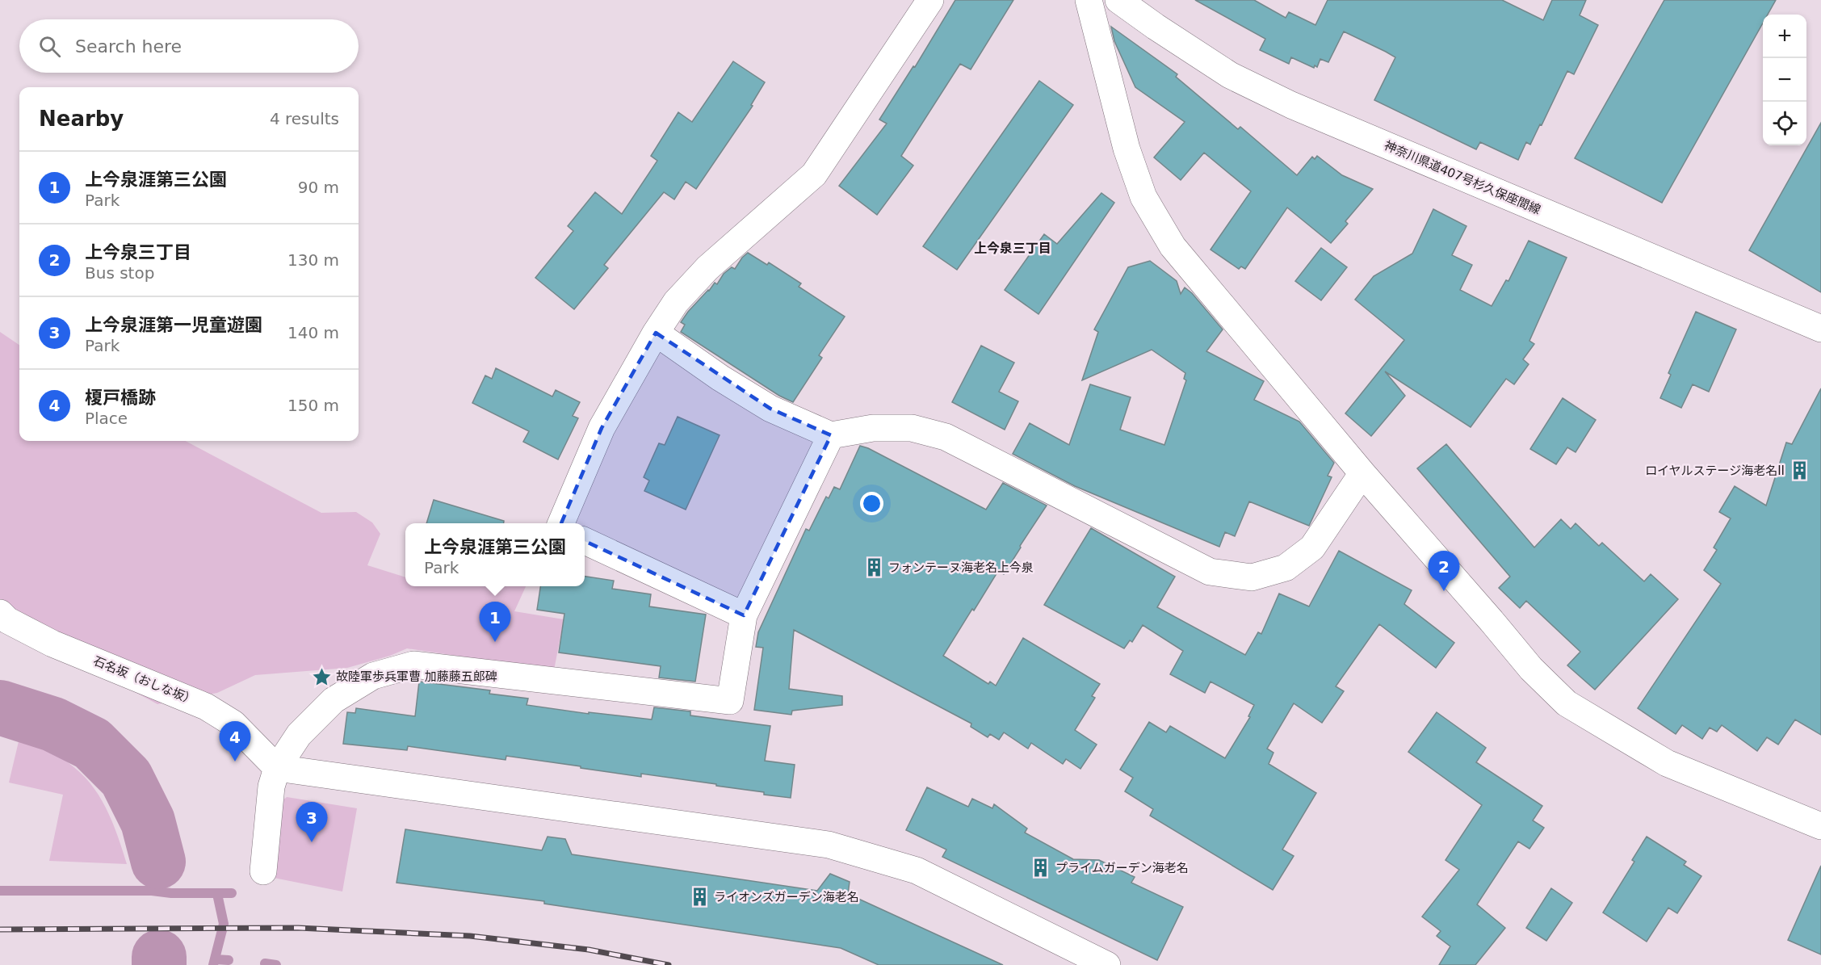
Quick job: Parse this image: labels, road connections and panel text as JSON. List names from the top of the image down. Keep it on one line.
{"streets":{"street":["神奈川県道407号杉久保座間線","石名坂（おしな坂）"]},"districts":["上今泉三丁目"],"places":{"building":["ロイヤルステージ海老名II","フォンテーヌ海老名上今泉","プライムガーデン海老名","ライオンズガーデン海老名"],"place":["故陸軍歩兵軍曹 加藤藤五郎碑"]},"page":{"map_buttons":["+","−"],"search":"Search here","heading":["Nearby","4 results"],"list":[{"mark":"1","name":"上今泉涯第三公園","note":"Park","value":"90 m"},{"mark":"2","name":"上今泉三丁目","note":"Bus stop","value":"130 m"},{"mark":"3","name":"上今泉涯第一児童遊園","note":"Park","value":"140 m"},{"mark":"4","name":"榎戸橋跡","note":"Place","value":"150 m"}],"popup":["上今泉涯第三公園","Park"],"pins":["2","1","4","3"]}}
